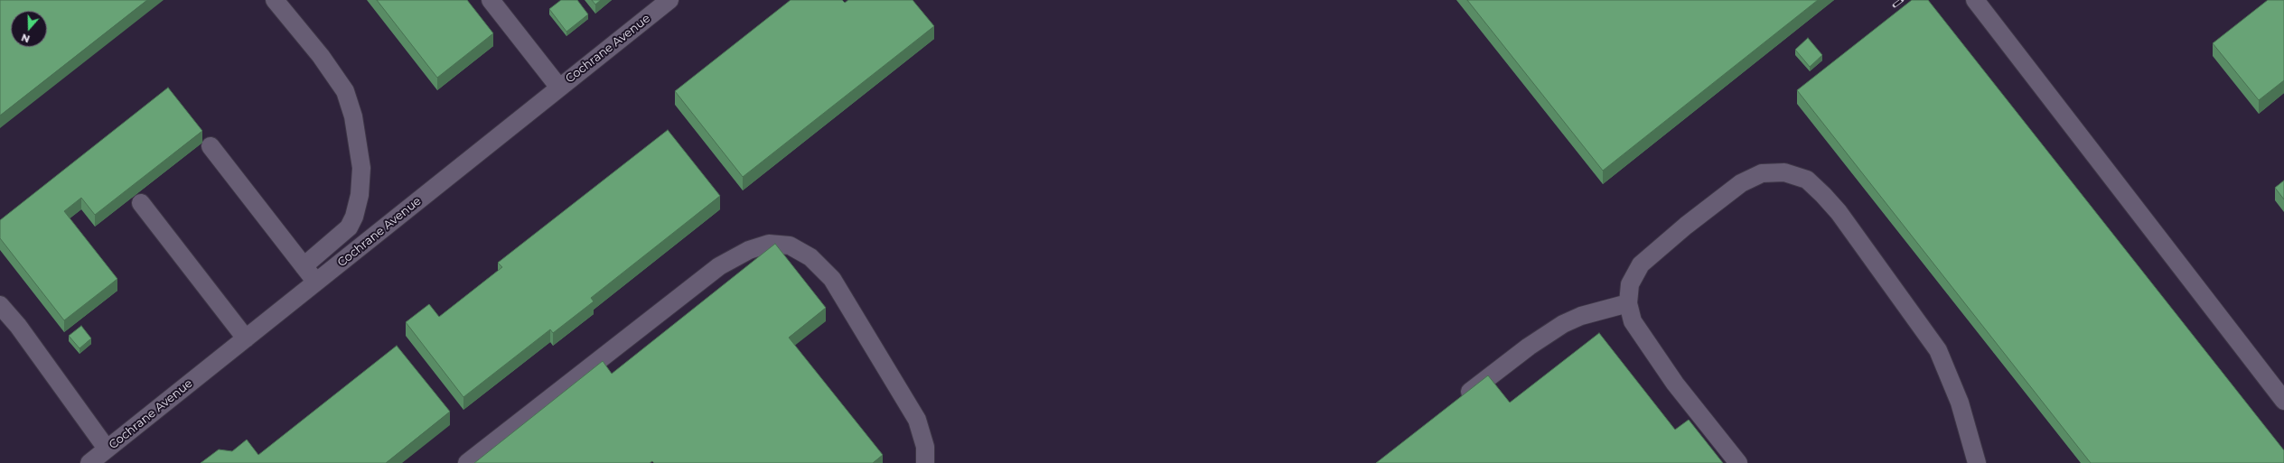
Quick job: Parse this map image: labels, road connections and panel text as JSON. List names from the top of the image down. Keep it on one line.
{"streets":{"lane":["Cochrane Avenue"]},"north":"bottom"}
